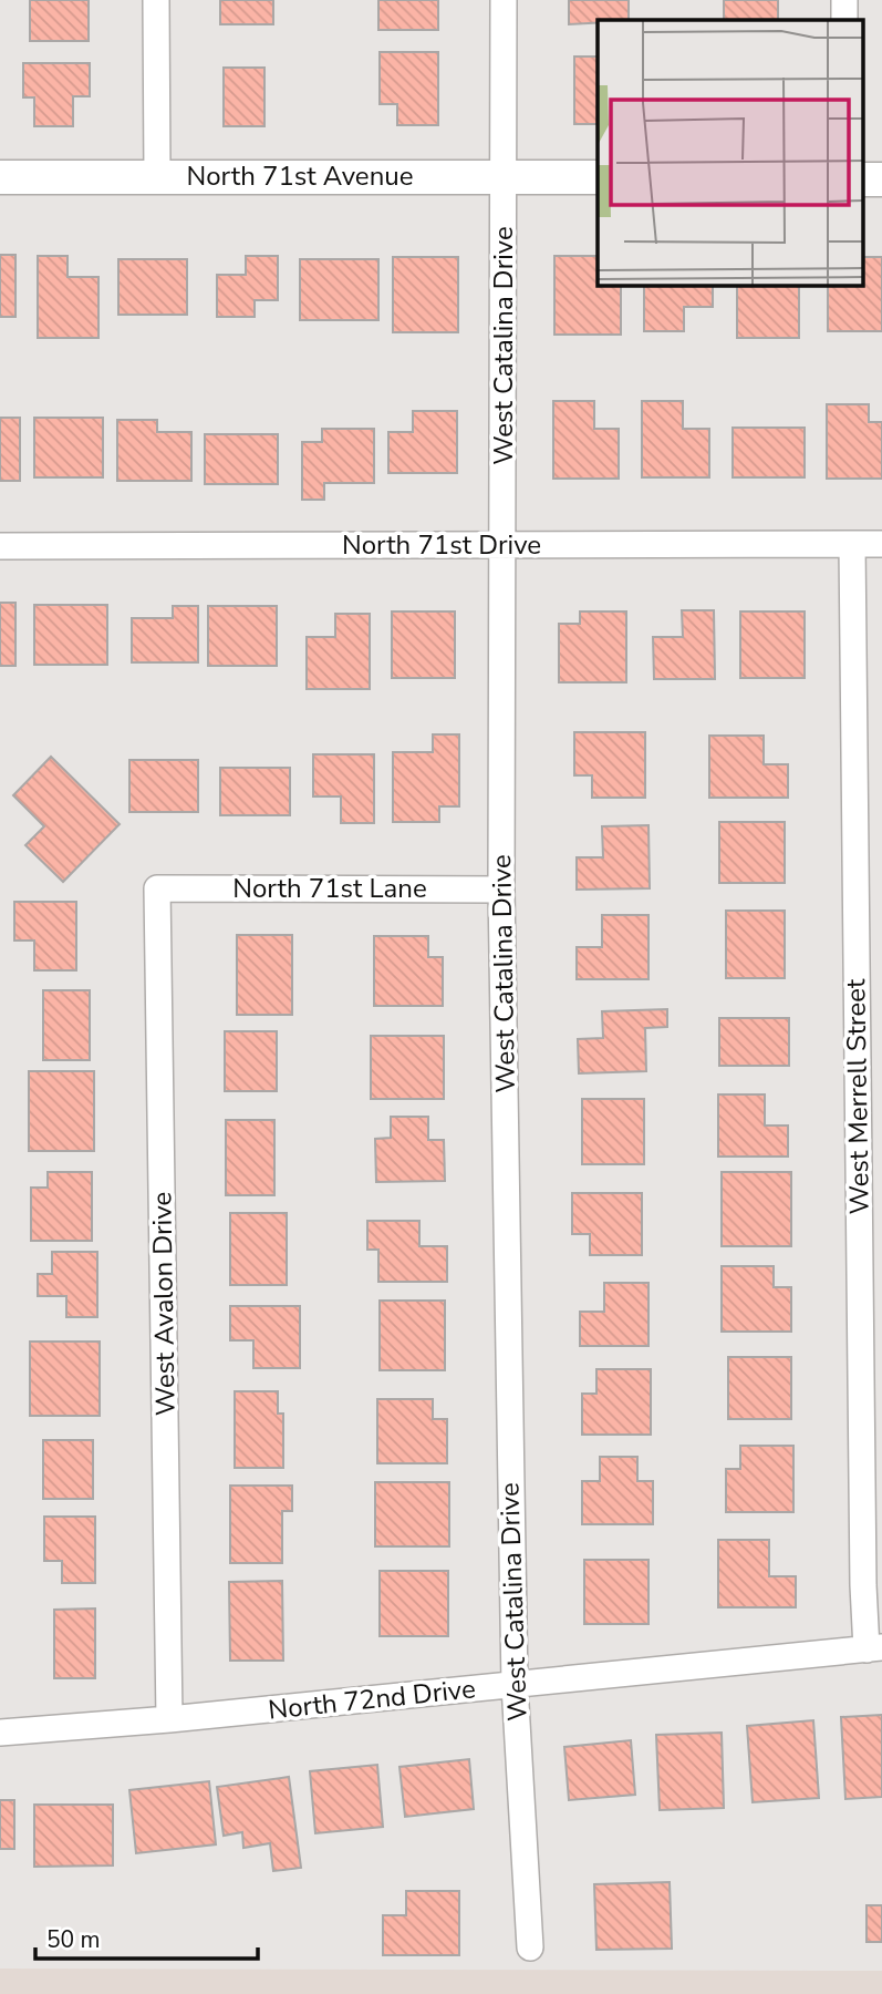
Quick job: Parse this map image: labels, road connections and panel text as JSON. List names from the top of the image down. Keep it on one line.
{"streets":{"street":["North 71st Avenue","West Catalina Drive","North 71st Drive","North 71st Lane","West Merrell Street","West Avalon Drive","North 72nd Drive"]},"crossings":[["North 71st Avenue","West Catalina Drive"],["West Catalina Drive","North 71st Drive"],["West Catalina Drive","North 71st Lane"],["West Catalina Drive","North 72nd Drive"],["North 71st Drive","West Merrell Street"],["North 71st Lane","West Avalon Drive"],["West Merrell Street","North 72nd Drive"],["West Avalon Drive","North 72nd Drive"]],"scale_bar":"50 m"}
